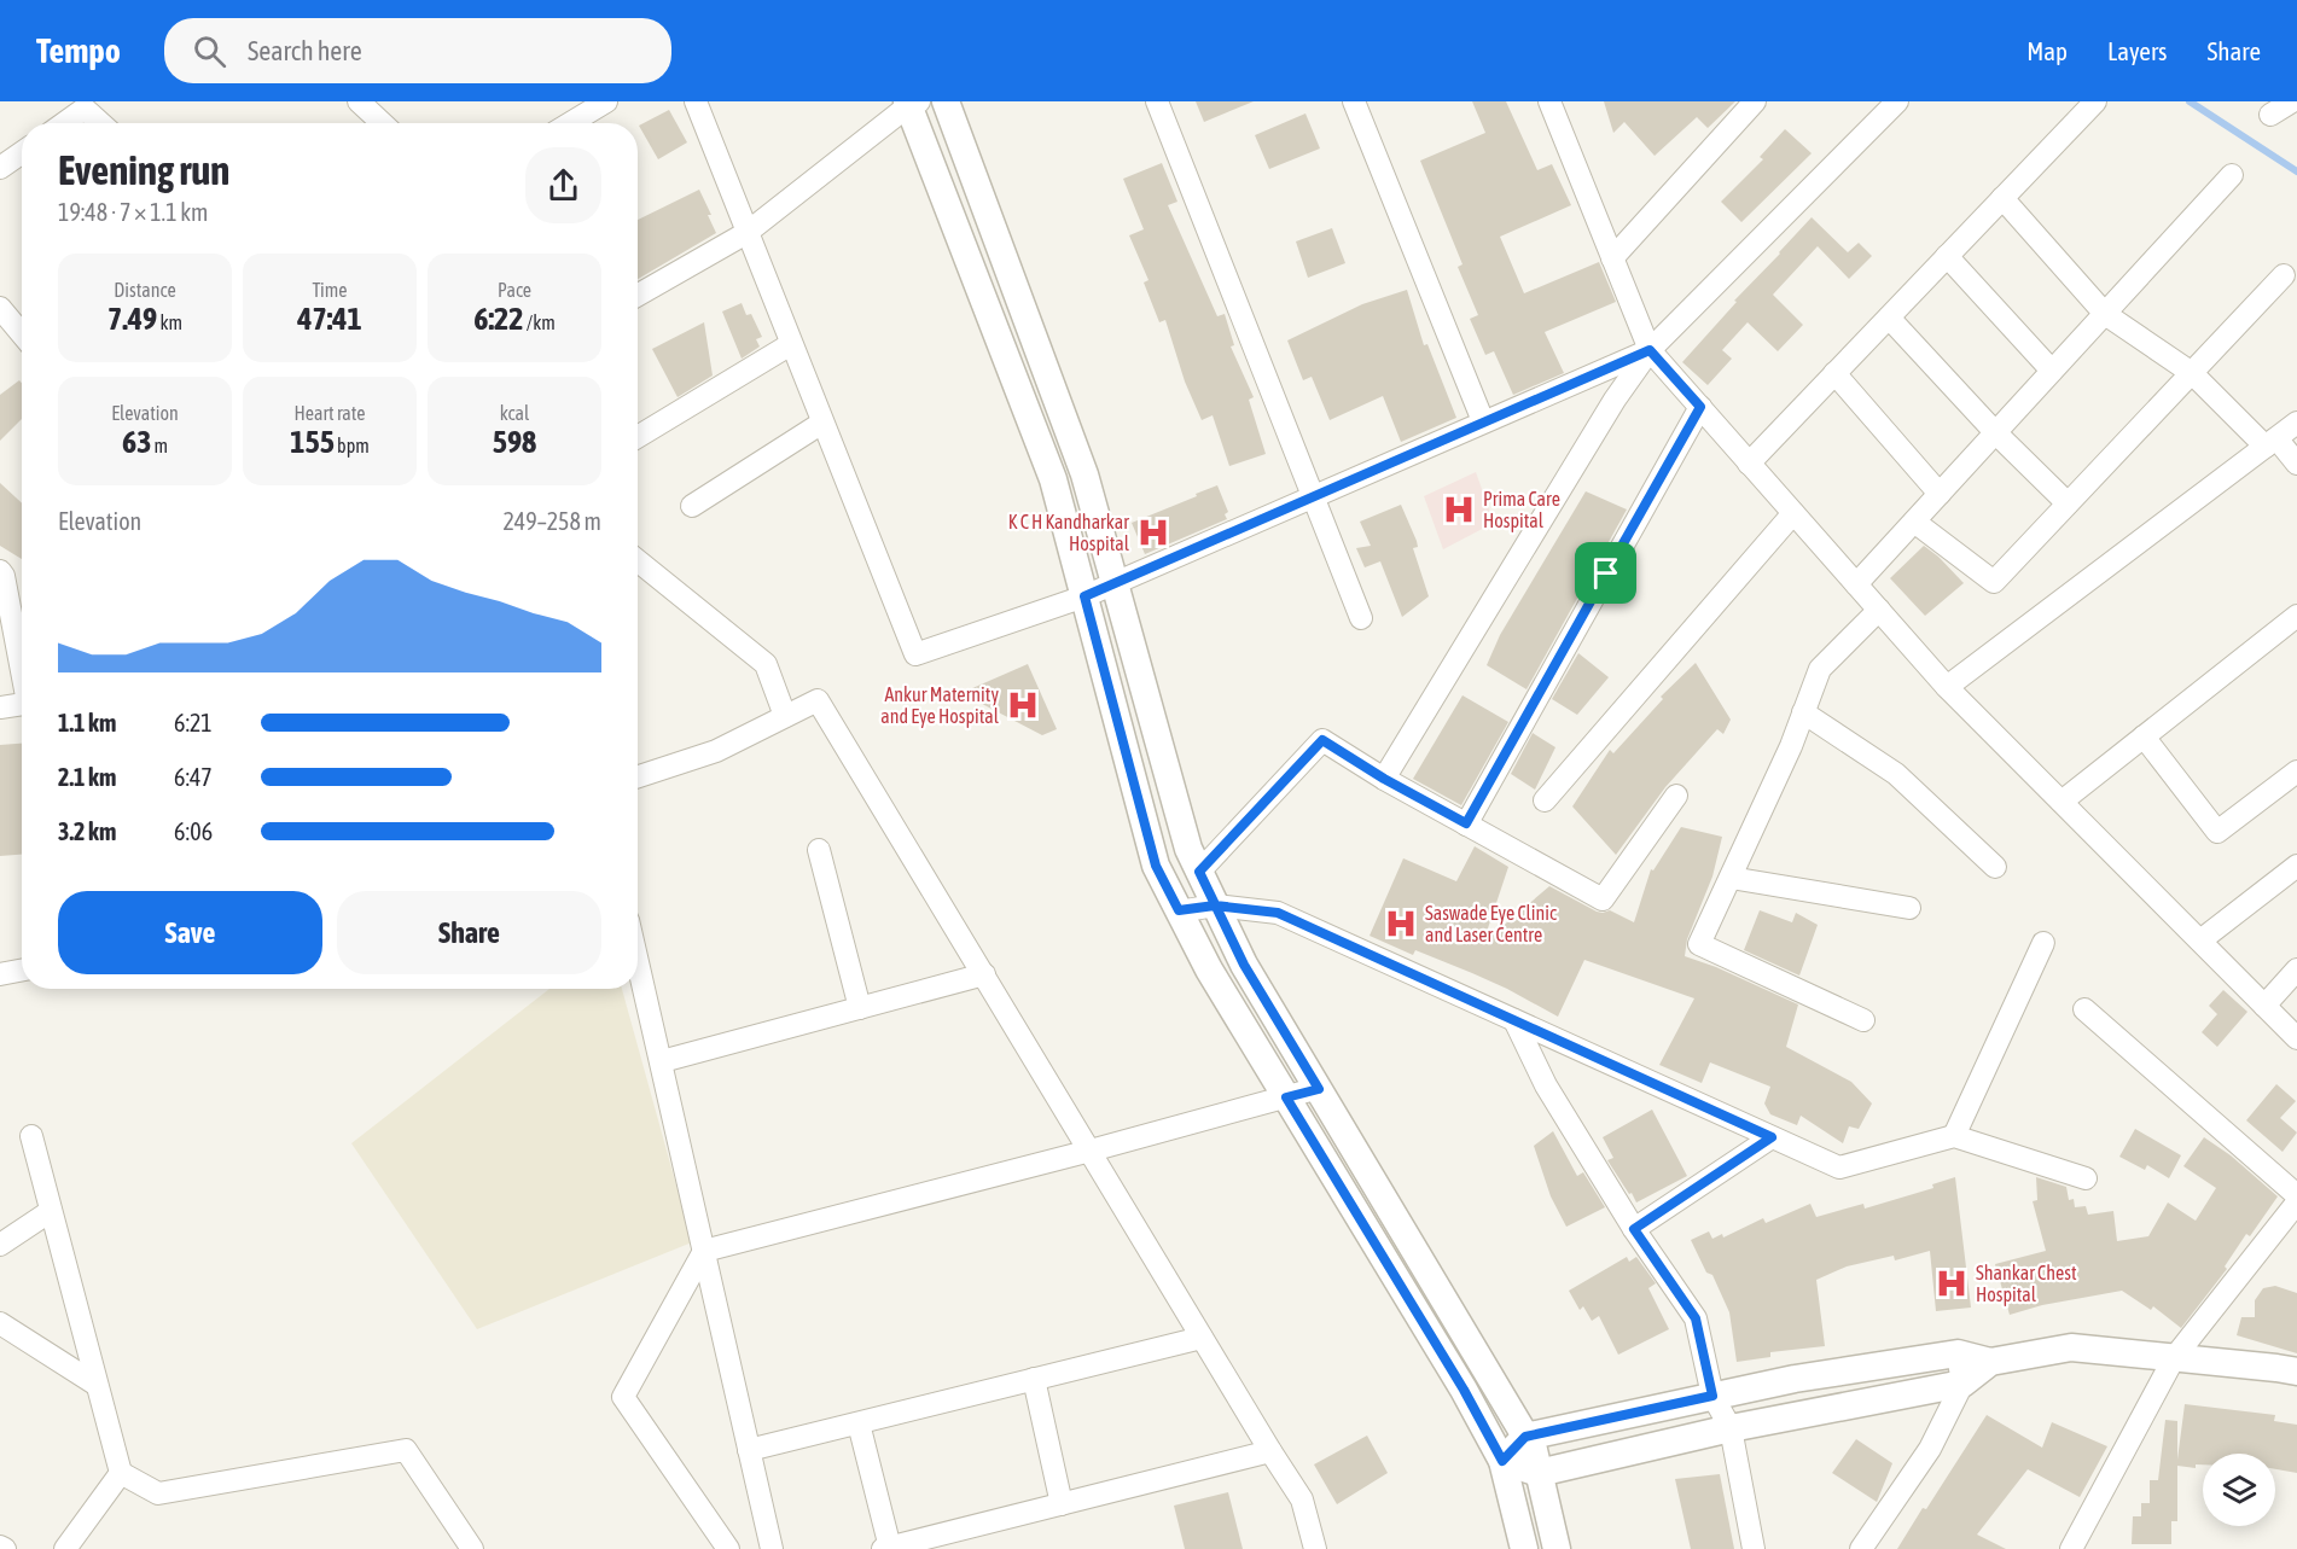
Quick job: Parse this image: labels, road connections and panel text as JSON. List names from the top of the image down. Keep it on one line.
{"places":{"hospital":["Prima Care Hospital","K C H Kandharkar Hospital","Ankur Maternity and Eye Hospital","Saswade Eye Clinic and Laser Centre","Shankar Chest Hospital"]},"page":{"header":"Tempo","search":"Search here","nav":["Map","Layers","Share"],"heading":["Evening run","19:48 · 7 × 1.1 km"],"stats":[["Distance","7.49 km"],["Time","47:41"],["Pace","6:22 /km"],["Elevation","63 m"],["Heart rate","155 bpm"],["kcal","598"]],"chart":["Elevation","249–258 m"],"list":[{"name":"1.1 km","note":"6:21"},{"name":"2.1 km","note":"6:47"},{"name":"3.2 km","note":"6:06"}],"buttons":["Save","Share"]}}
